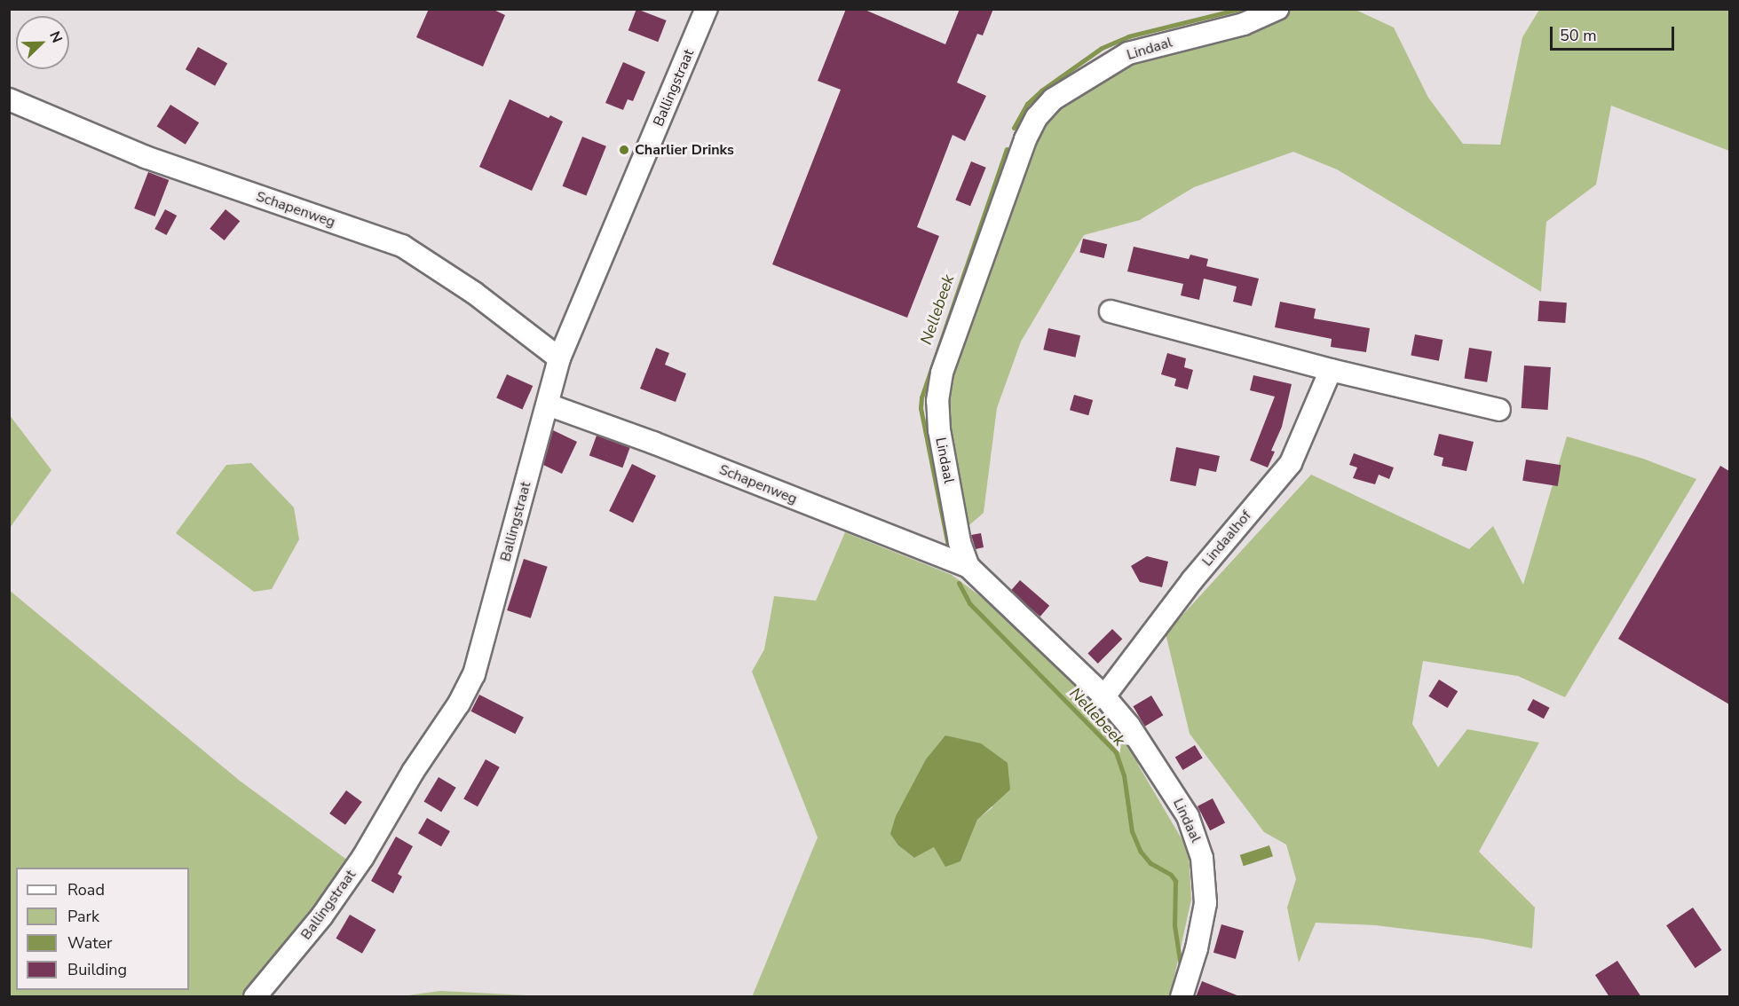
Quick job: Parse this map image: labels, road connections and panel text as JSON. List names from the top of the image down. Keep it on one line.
{"streets":{"street":["Lindaal","Ballingstraat","Schapenweg","Lindaalhof"]},"crossings":[["Lindaal","Schapenweg"],["Lindaal","Lindaalhof"],["Ballingstraat","Schapenweg"]],"water":["Nellebeek"],"places":["Charlier Drinks"],"legend":["Road","Park","Water","Building"],"scale_bar":"50 m","north":"top right"}
